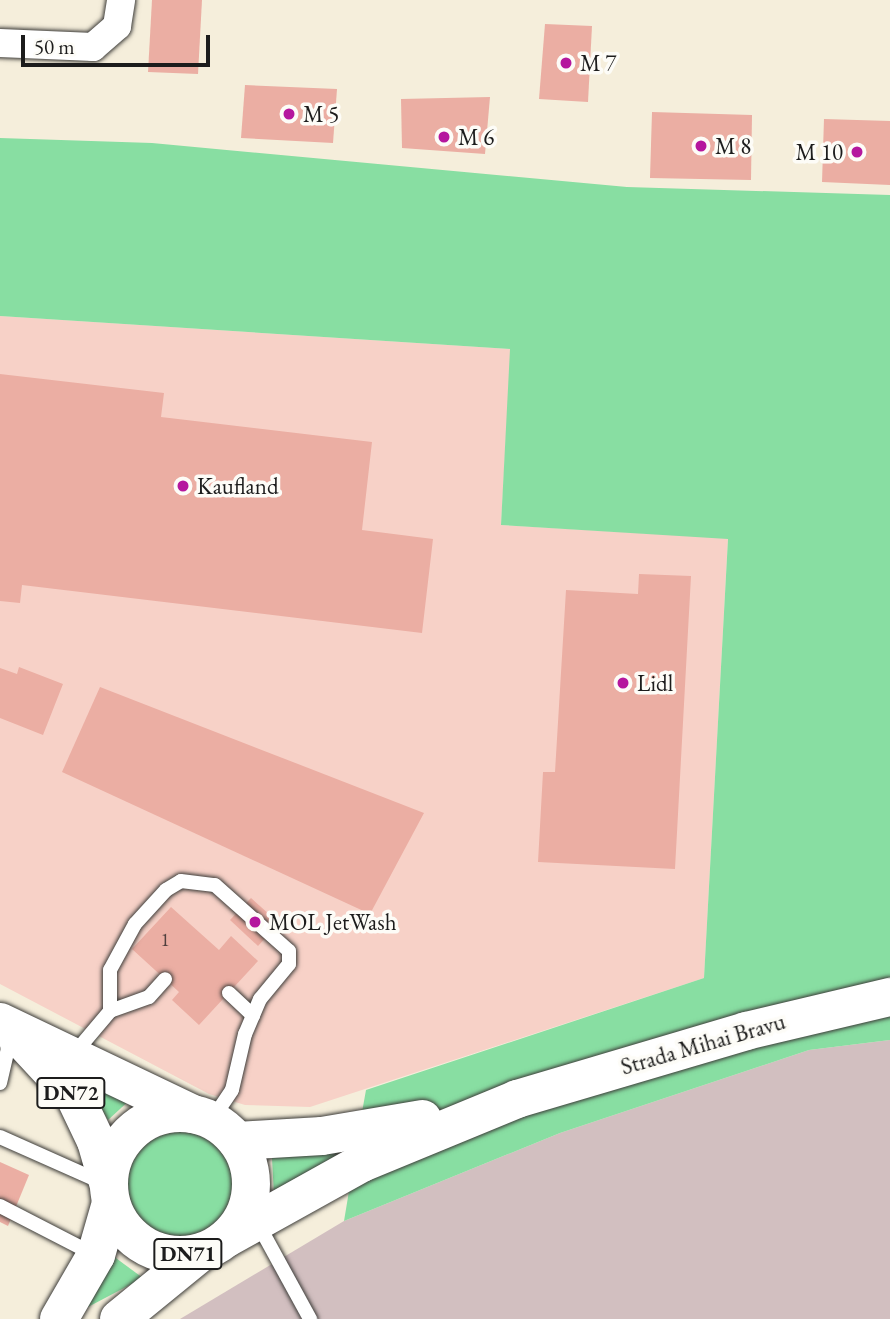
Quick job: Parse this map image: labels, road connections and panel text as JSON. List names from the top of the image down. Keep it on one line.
{"streets":{"main road":["Strada Mihai Bravu","DN72","DN71"]},"crossings":[["Strada Mihai Bravu","DN72"],["Strada Mihai Bravu","DN71"],["DN72","DN71"]],"places":["M 7","M 5","M 6","M 8","M 10","Kaufland","Lidl","MOL JetWash"],"house_numbers":["1"],"scale_bar":"50 m"}
